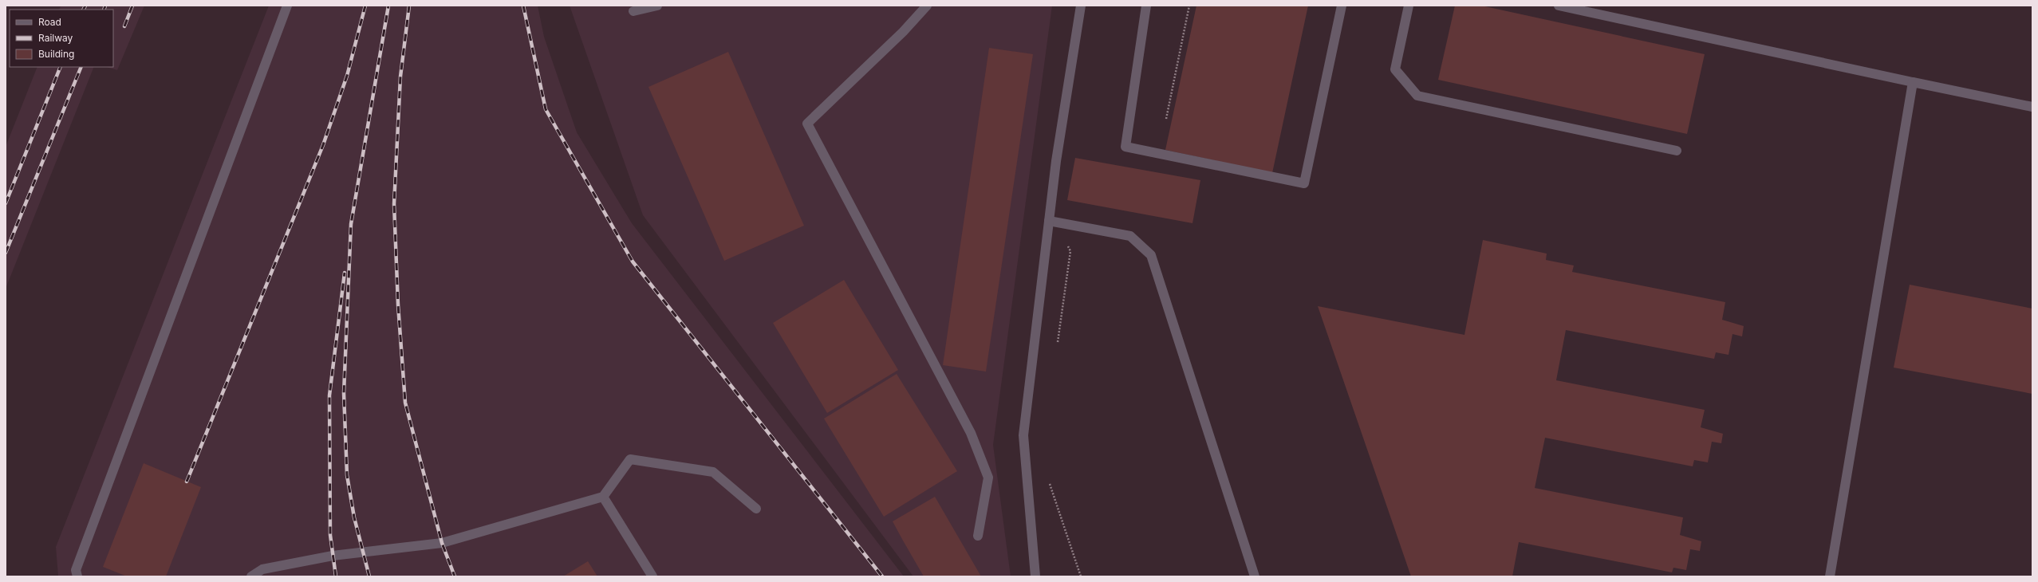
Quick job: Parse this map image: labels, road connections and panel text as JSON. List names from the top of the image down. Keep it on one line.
{"legend":["Road","Railway","Building"]}
